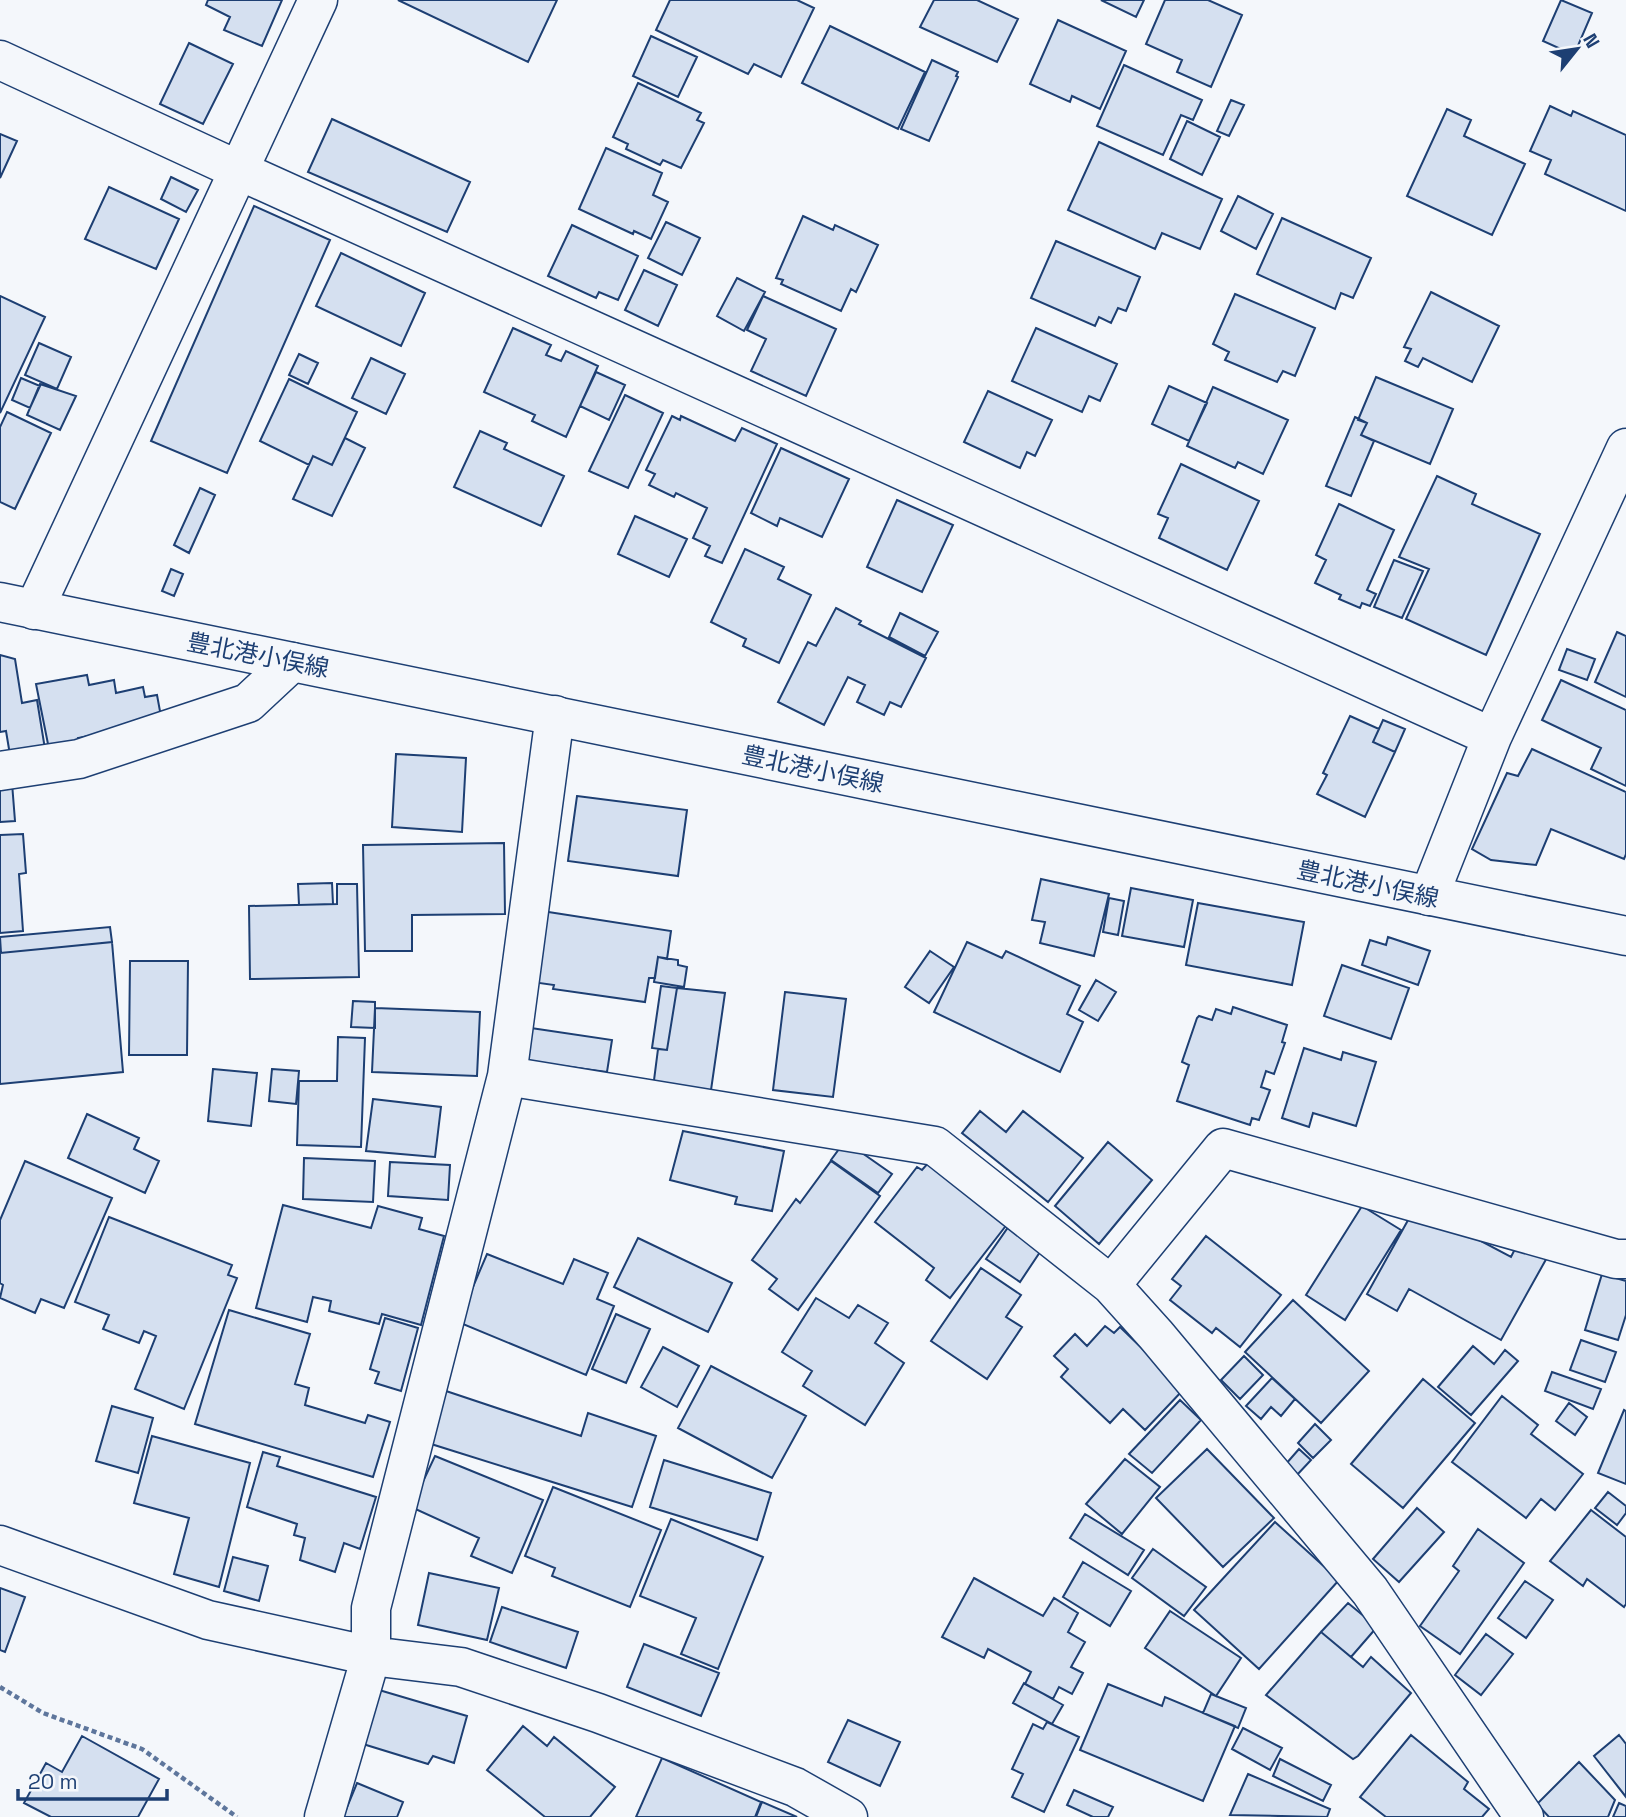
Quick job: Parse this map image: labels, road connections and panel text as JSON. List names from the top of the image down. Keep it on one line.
{"streets":{"street":["豊北港小俣線"]},"scale_bar":"20 m","north":"top right"}
